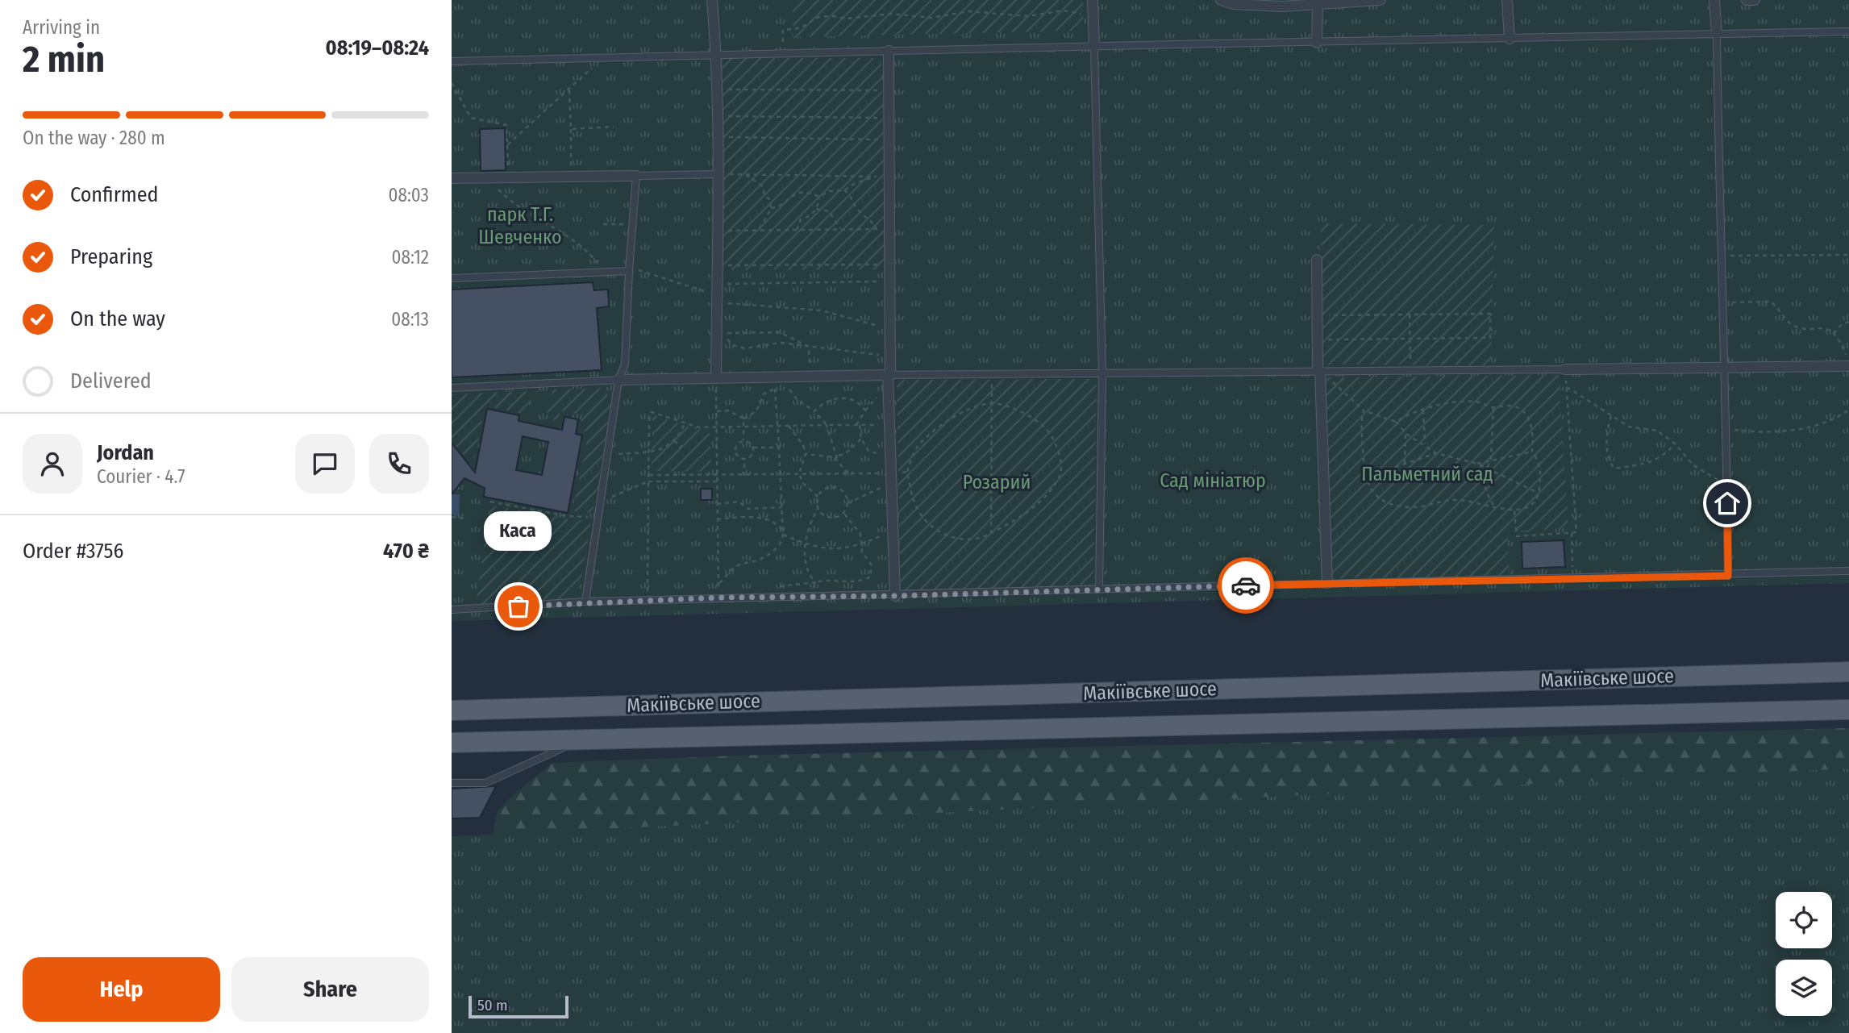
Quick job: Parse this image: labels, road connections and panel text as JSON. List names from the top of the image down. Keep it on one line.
{"streets":{"main road":["Макіївське шосе"]},"parks":["парк Т.Г. Шевченко","Пальметний сад","Сад мініатюр","Розарий"],"places":["Каса"],"scale_bar":"50 m","page":{"heading":["2 min","Arriving in","08:19–08:24"],"panel":["Jordan","Courier · 4.7","Order #3756","470 ₴"],"bar":"On the way · 280 m","list":[["Confirmed","08:03"],["Preparing","08:12"],["On the way","08:13"],"Delivered"],"bubble":"Каса","buttons":["Help","Share"],"scale":"50 m"}}
